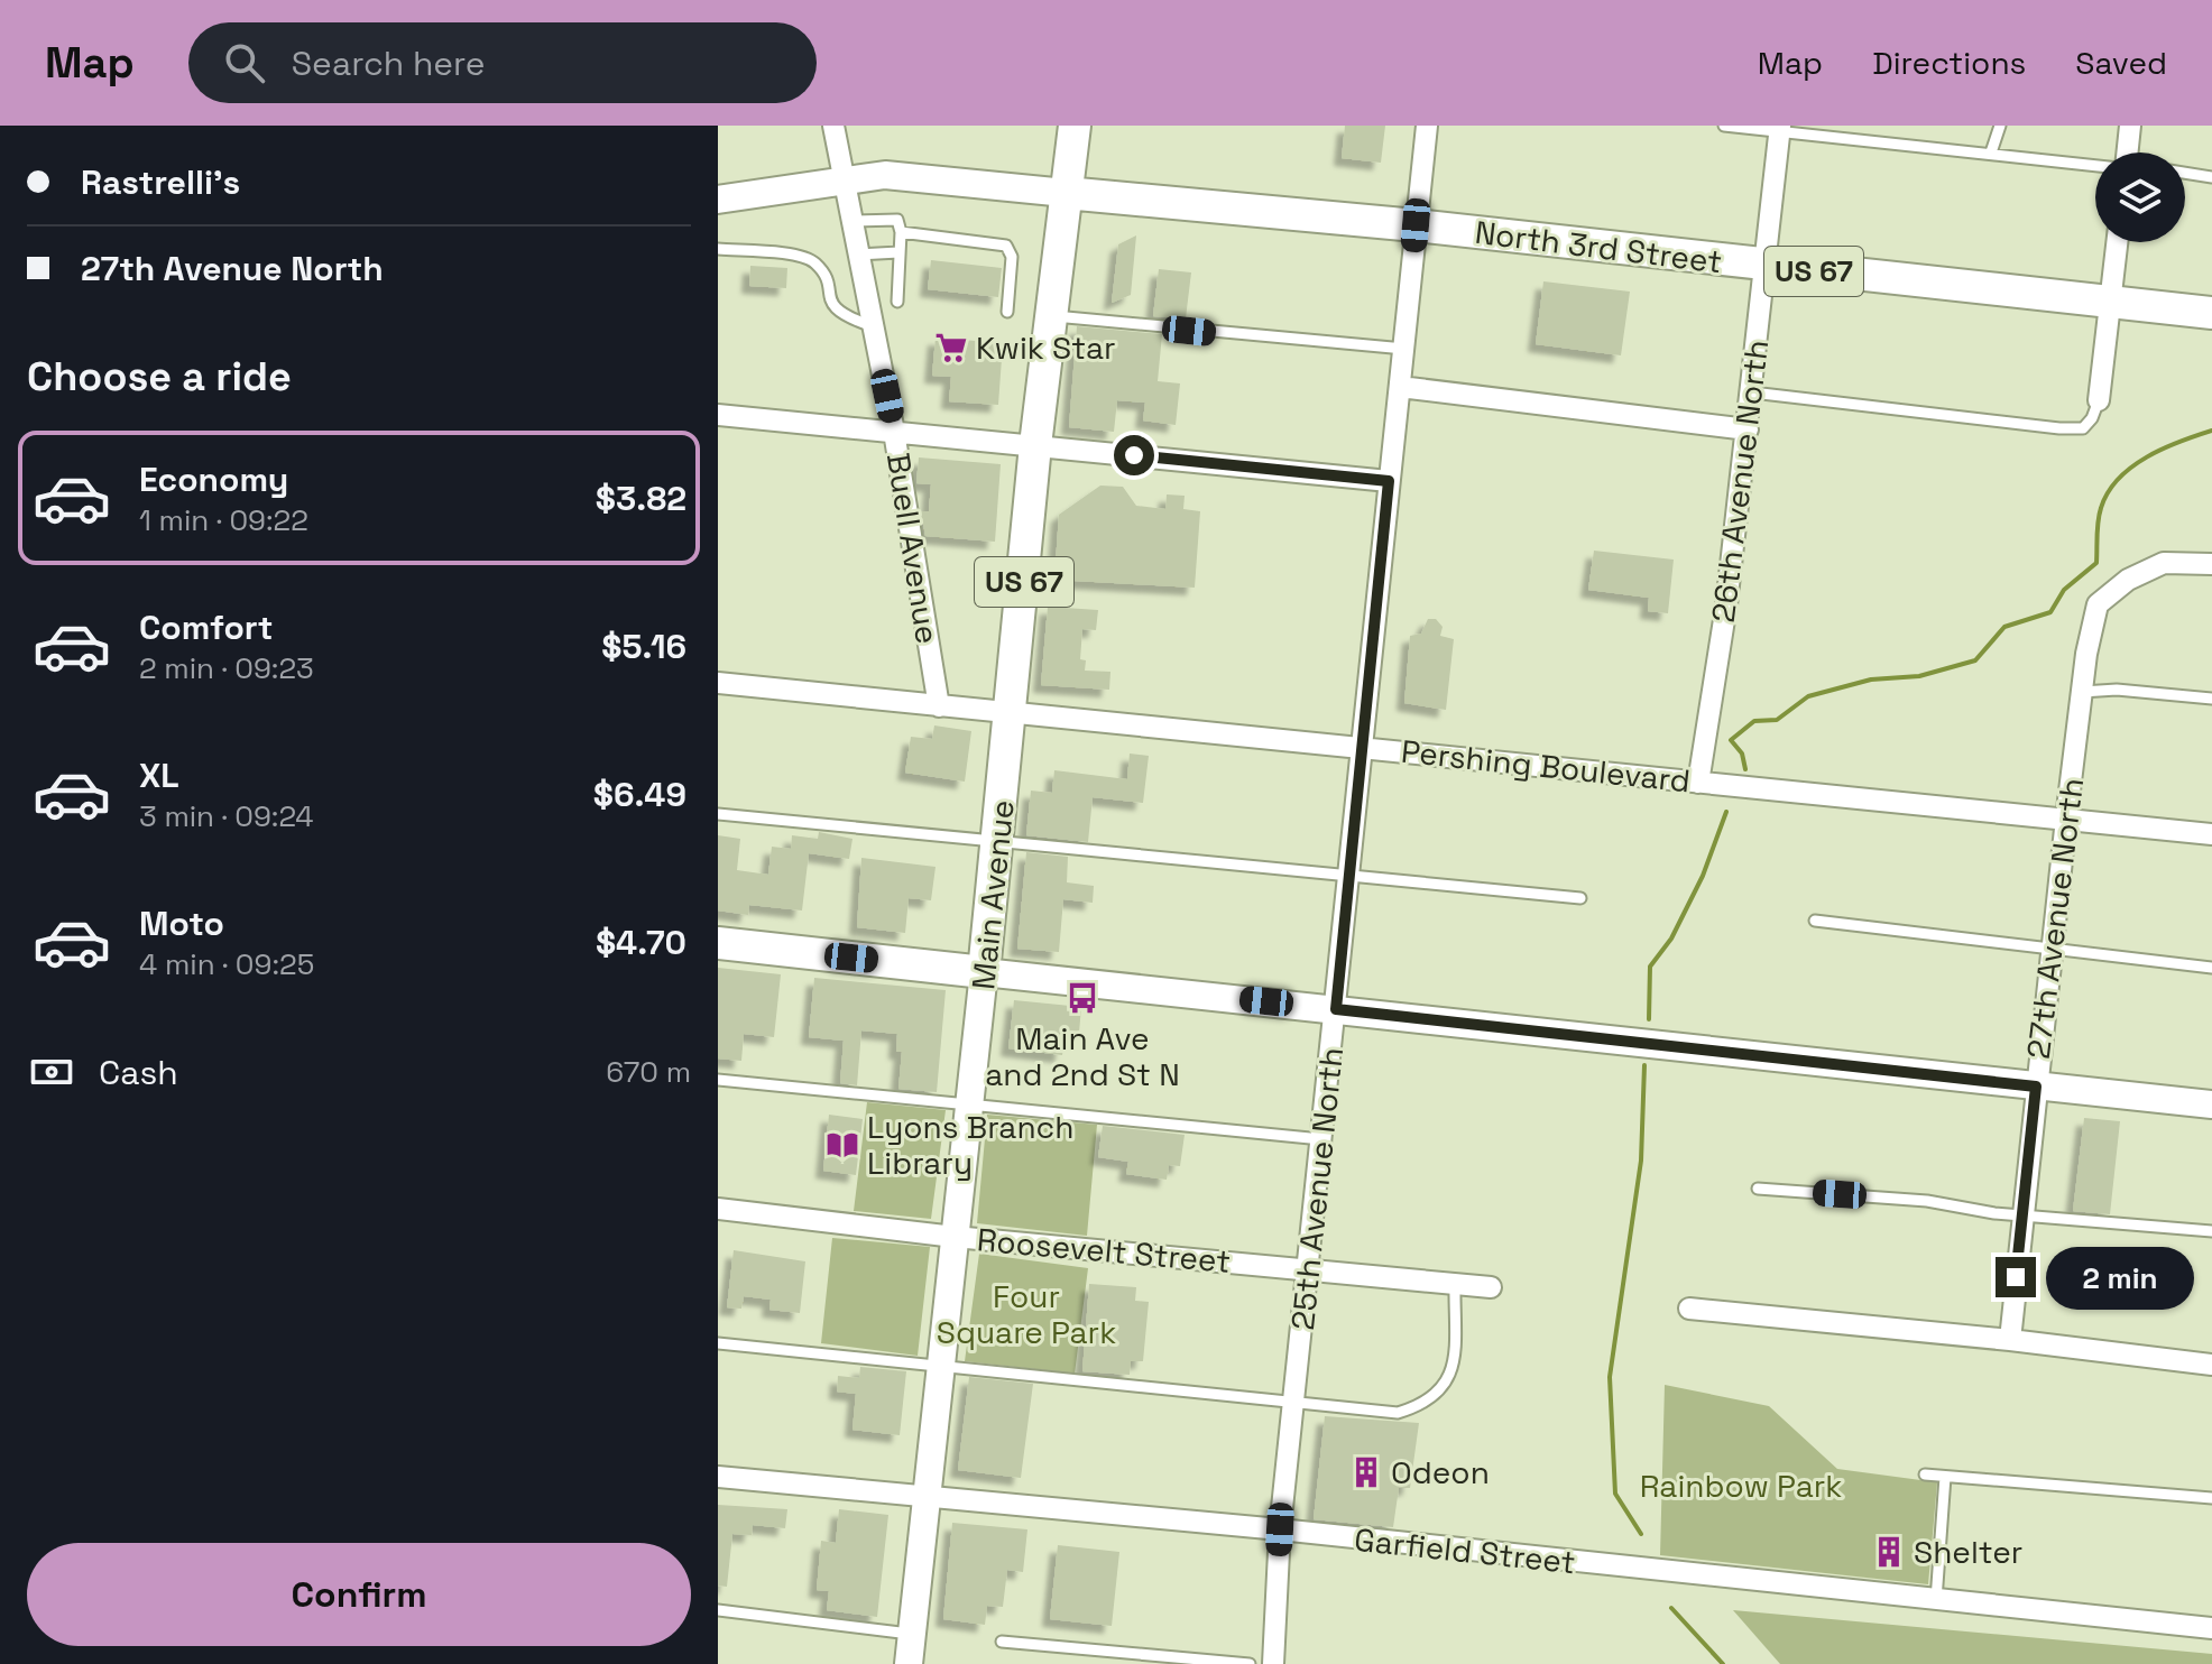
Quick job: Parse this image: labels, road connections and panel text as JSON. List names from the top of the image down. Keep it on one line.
{"streets":{"main road":["North 3rd Street","US 67","Main Avenue"],"street":["26th Avenue North","Buell Avenue","Pershing Boulevard","27th Avenue North","25th Avenue North","Roosevelt Street","Garfield Street"]},"crossings":[["North 3rd Street","26th Avenue North"],["North 3rd Street","Buell Avenue"],["North 3rd Street","Main Avenue"],["North 3rd Street","25th Avenue North"],["26th Avenue North","Pershing Boulevard"],["Buell Avenue","Pershing Boulevard"],["Pershing Boulevard","Main Avenue"],["Pershing Boulevard","27th Avenue North"],["Pershing Boulevard","25th Avenue North"],["Main Avenue","Roosevelt Street"],["Main Avenue","Garfield Street"],["25th Avenue North","Roosevelt Street"],["25th Avenue North","Garfield Street"]],"parks":["Four Square Park","Rainbow Park"],"places":{"supermarket":["Kwik Star"],"bus stop":["Main Ave and 2nd St N"],"library":["Lyons Branch Library"],"building":["Odeon","Shelter"]},"page":{"header":"Map","search":"Search here","nav":["Map","Directions","Saved"],"banner":["Rastrelli's","27th Avenue North"],"heading":"Choose a ride","list":[{"name":"Economy","note":"1 min · 09:22","value":"$3.82"},{"name":"Comfort","note":"2 min · 09:23","value":"$5.16"},{"name":"XL","note":"3 min · 09:24","value":"$6.49"},{"name":"Moto","note":"4 min · 09:25","value":"$4.70"}],"pay":["Cash","670 m"],"bubble":"2 min","buttons":"Confirm"}}
